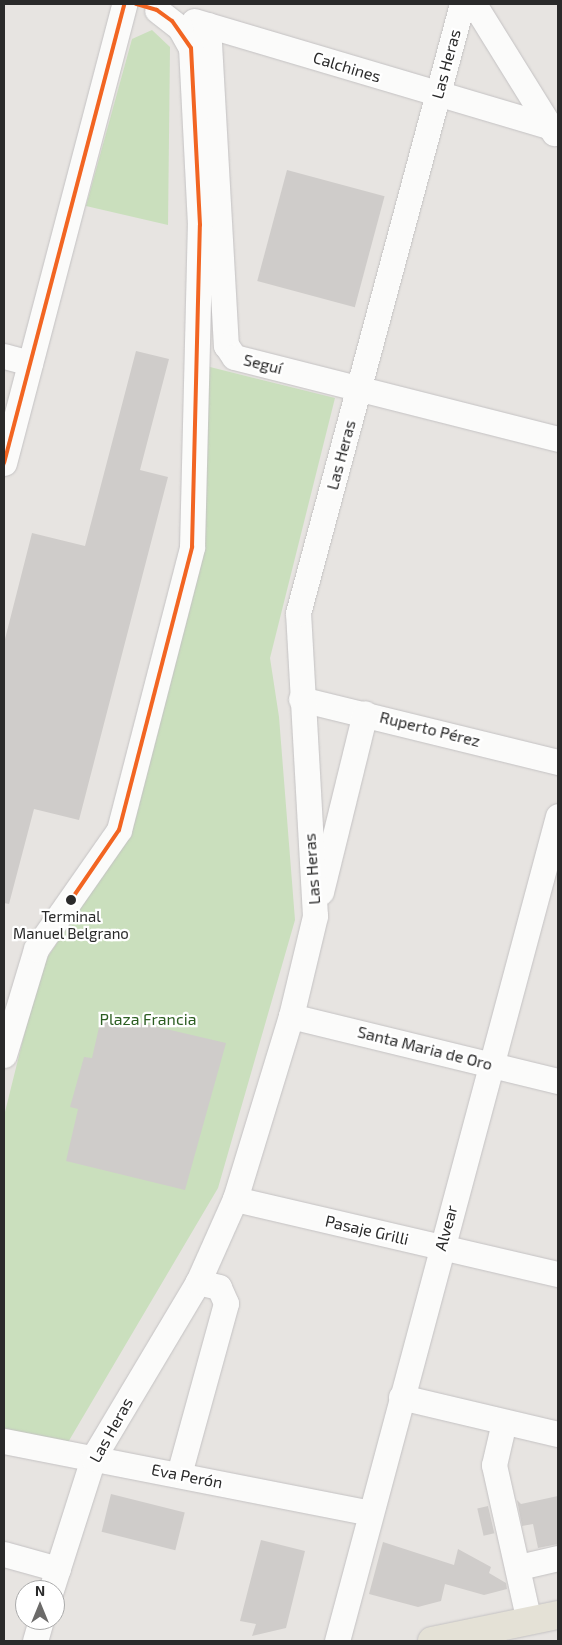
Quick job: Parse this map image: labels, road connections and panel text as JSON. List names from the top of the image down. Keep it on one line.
{"streets":{"street":["Las Heras","Calchines","Seguí","Ruperto Pérez","Santa Maria de Oro","Alvear","Pasaje Grilli","Eva Perón"]},"crossings":[["Las Heras","Calchines"],["Las Heras","Seguí"],["Las Heras","Ruperto Pérez"],["Las Heras","Santa Maria de Oro"],["Las Heras","Pasaje Grilli"],["Las Heras","Eva Perón"],["Calchines","Seguí"],["Santa Maria de Oro","Alvear"],["Alvear","Pasaje Grilli"],["Alvear","Eva Perón"]],"parks":["Plaza Francia"],"places":["Terminal Manuel Belgrano"],"north":"top"}
